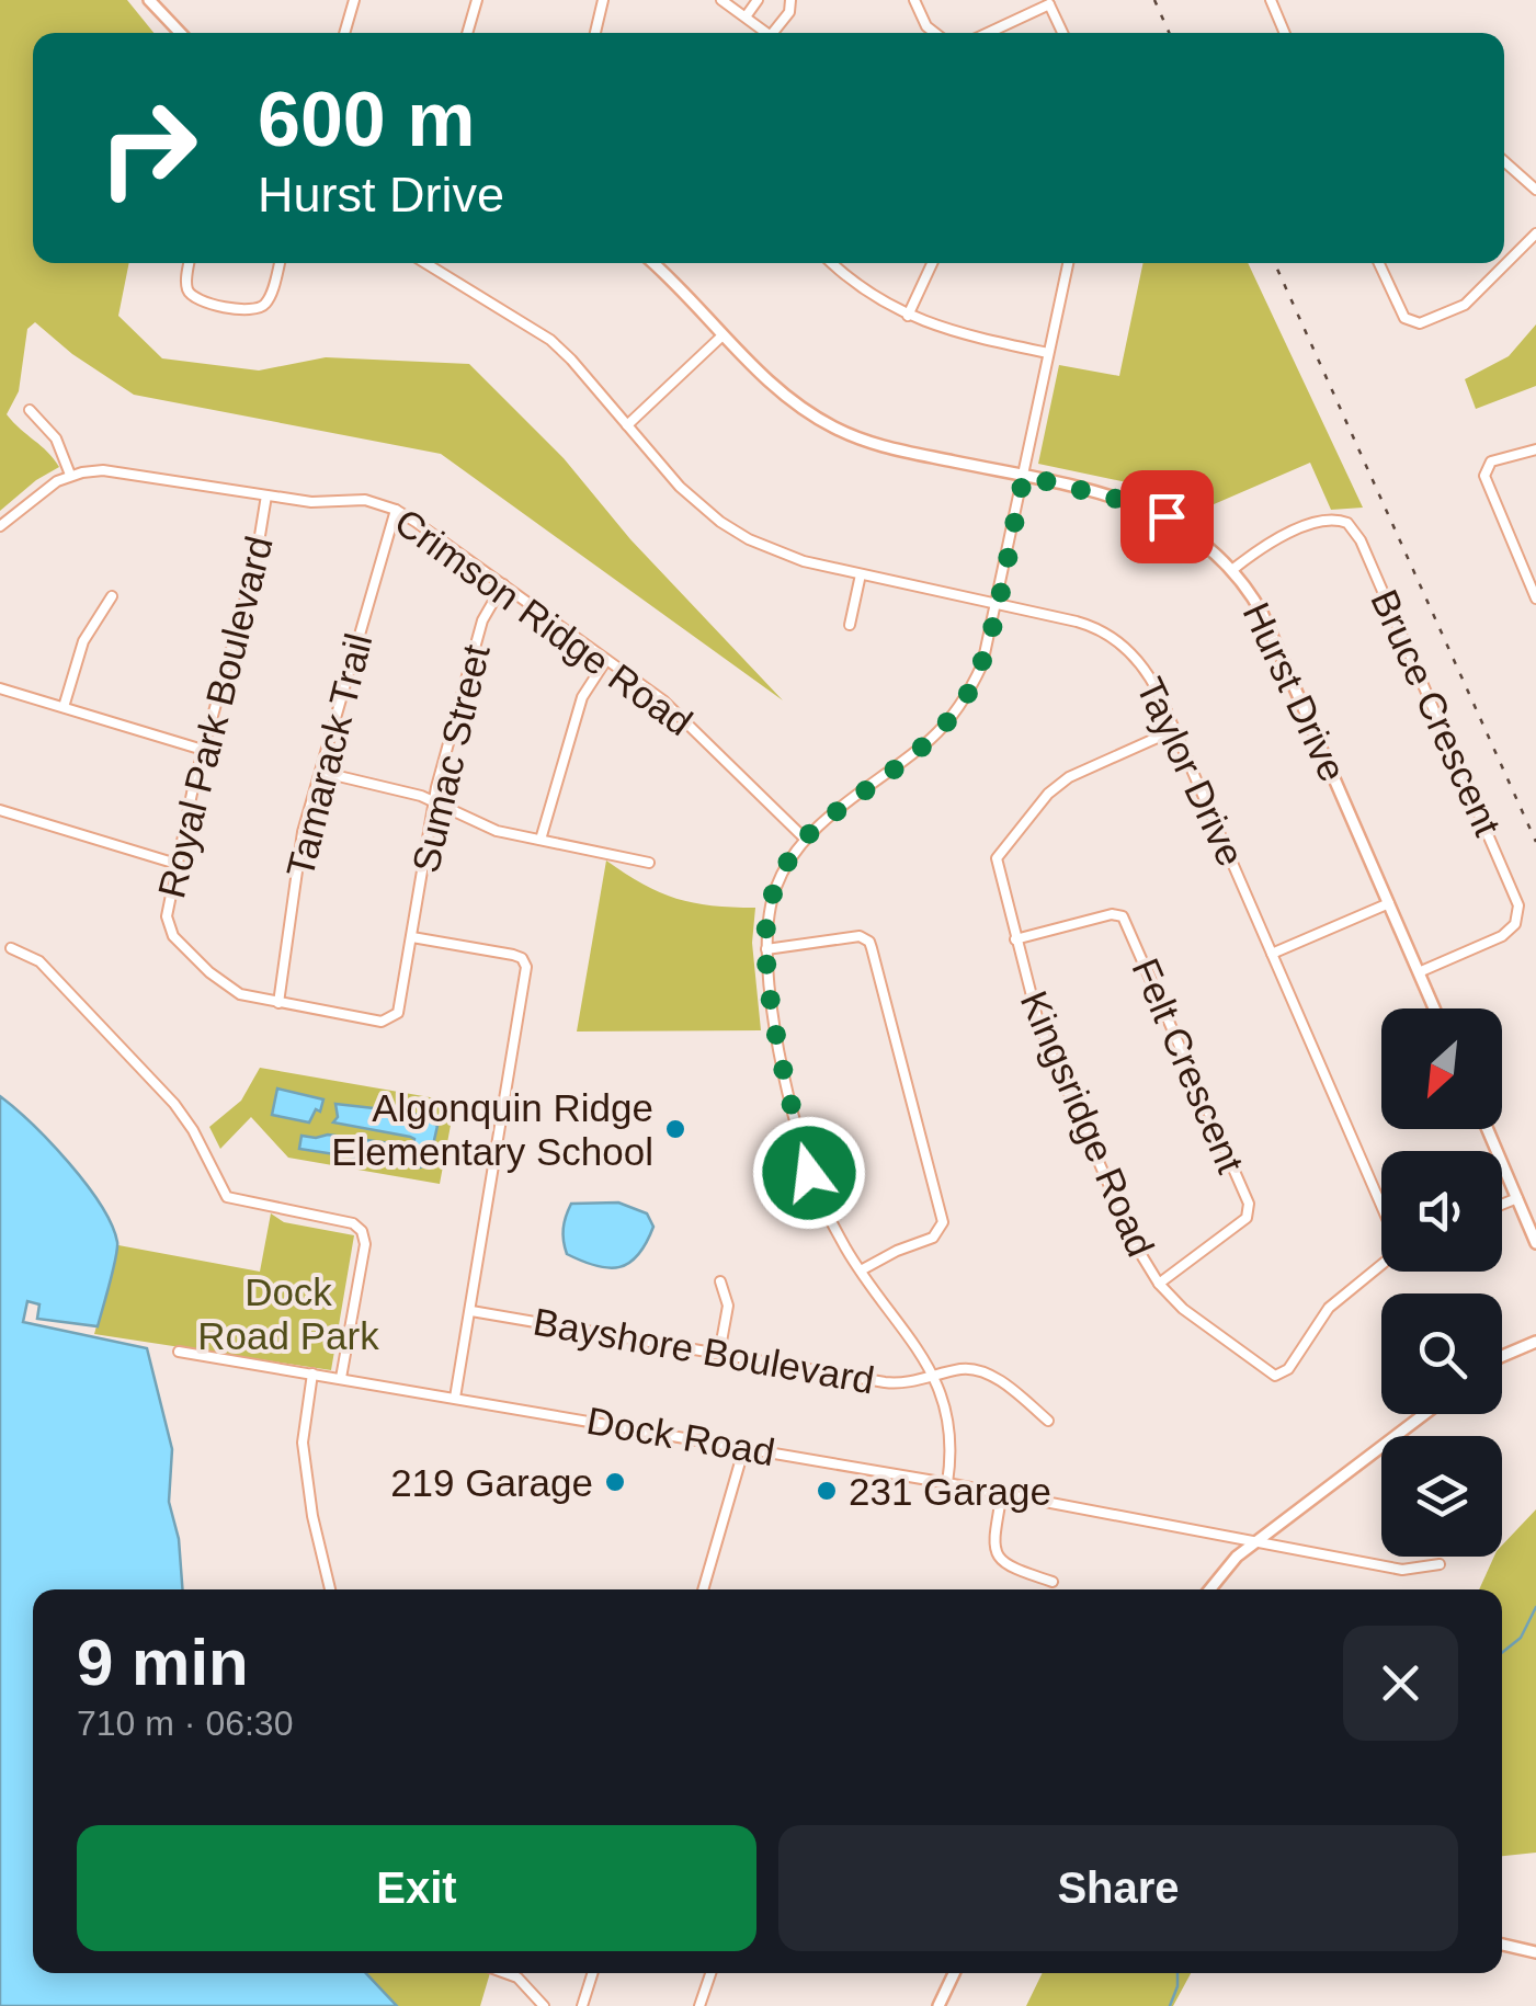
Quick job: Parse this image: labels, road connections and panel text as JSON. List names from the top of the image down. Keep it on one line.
{"streets":{"street":["Crimson Ridge Road","Hurst Drive","Bruce Crescent","Royal Park Boulevard","Tamarack Trail","Sumac Street","Taylor Drive","Felt Crescent","Kingsridge Road","Bayshore Boulevard","Dock Road"]},"crossings":[["Crimson Ridge Road","Royal Park Boulevard"],["Crimson Ridge Road","Tamarack Trail"],["Crimson Ridge Road","Sumac Street"],["Hurst Drive","Bruce Crescent"],["Royal Park Boulevard","Tamarack Trail"],["Royal Park Boulevard","Sumac Street"],["Taylor Drive","Kingsridge Road"],["Felt Crescent","Kingsridge Road"]],"parks":["Dock Road Park"],"places":["Algonquin Ridge Elementary School","219 Garage","231 Garage"],"north":"bottom left","page":{"turn":["600 m","Hurst Drive"],"heading":["9 min","710 m · 06:30"],"buttons":["Exit","Share"]}}
